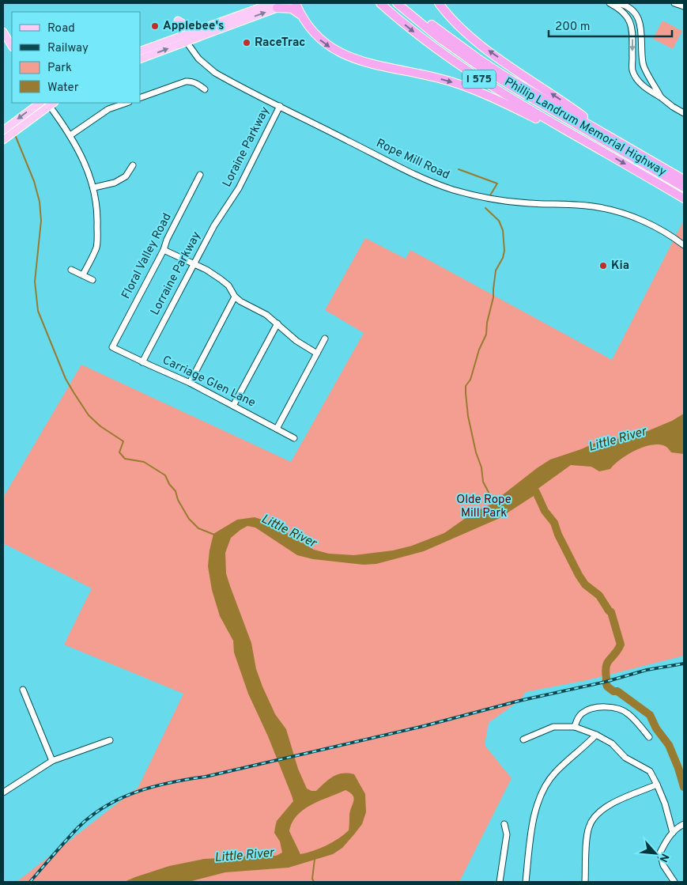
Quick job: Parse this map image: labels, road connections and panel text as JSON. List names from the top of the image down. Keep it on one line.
{"streets":{"highway":["I 575","Phillip Landrum Memorial Highway"],"street":["Loraine Parkway","Rope Mill Road","Floral Valley Road","Lorraine Parkway","Carriage Glen Lane"]},"crossings":[["Loraine Parkway","Rope Mill Road"],["Loraine Parkway","Lorraine Parkway"],["Floral Valley Road","Carriage Glen Lane"],["Lorraine Parkway","Carriage Glen Lane"]],"water":["Little River"],"parks":["Olde Rope Mill Park"],"places":["Applebee's","RaceTrac","Kia"],"legend":["Road","Railway","Park","Water"],"scale_bar":"200 m","north":"bottom right"}
